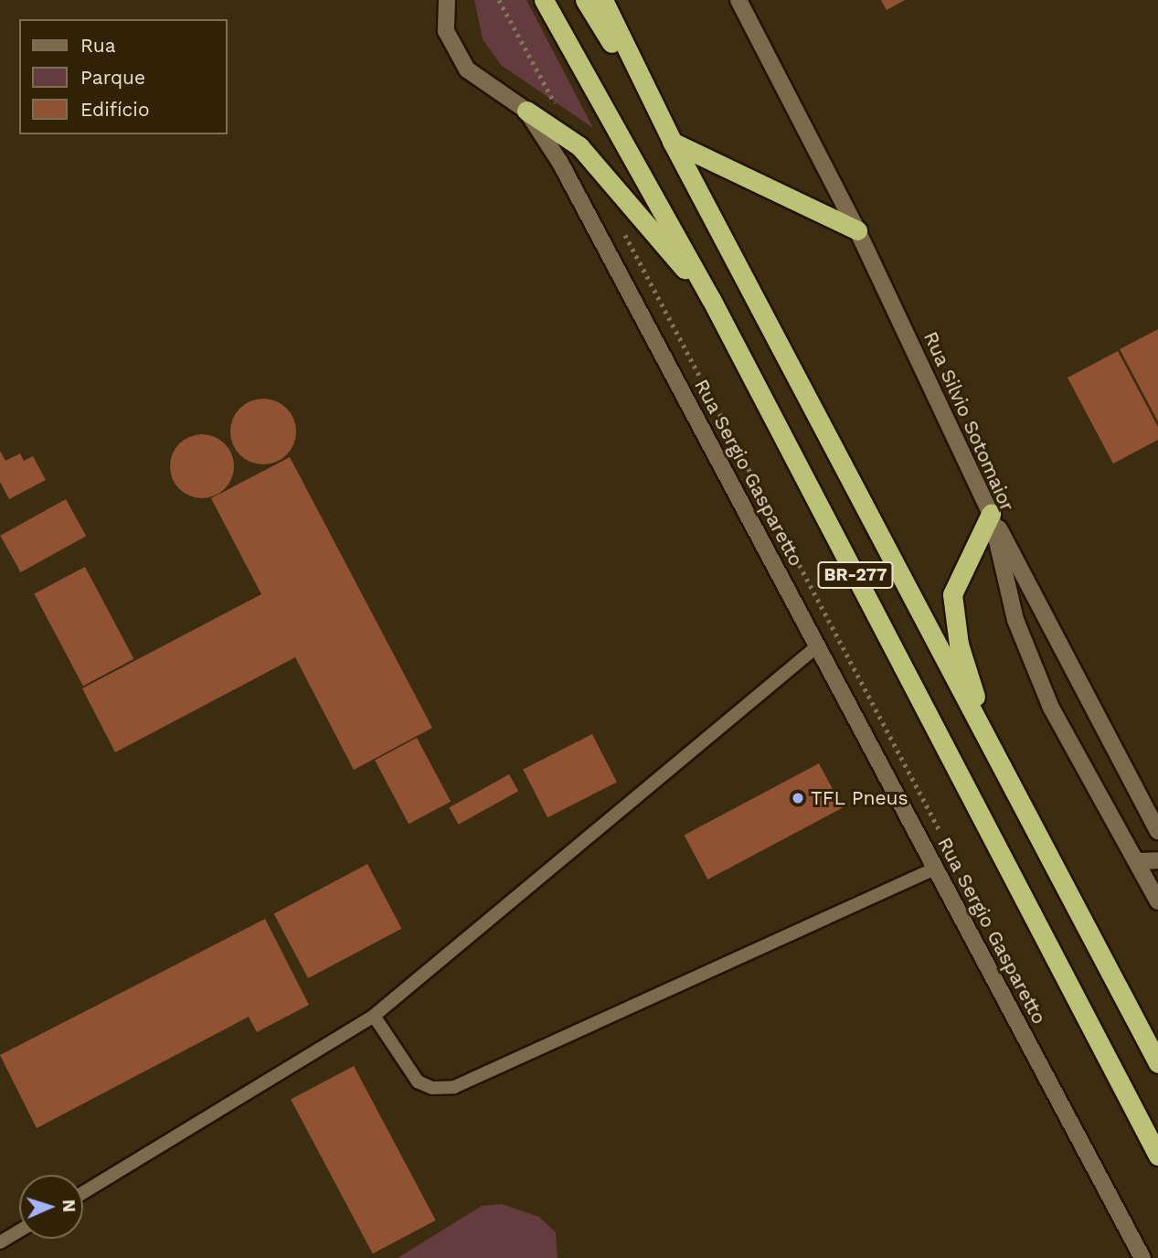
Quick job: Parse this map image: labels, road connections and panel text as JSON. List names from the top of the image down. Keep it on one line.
{"streets":{"highway":["BR-277"],"street":["Rua Silvio Sotomaior","Rua Sergio Gasparetto"]},"places":["TFL Pneus"],"legend":["Rua","Parque","Edifício"],"north":"right"}
